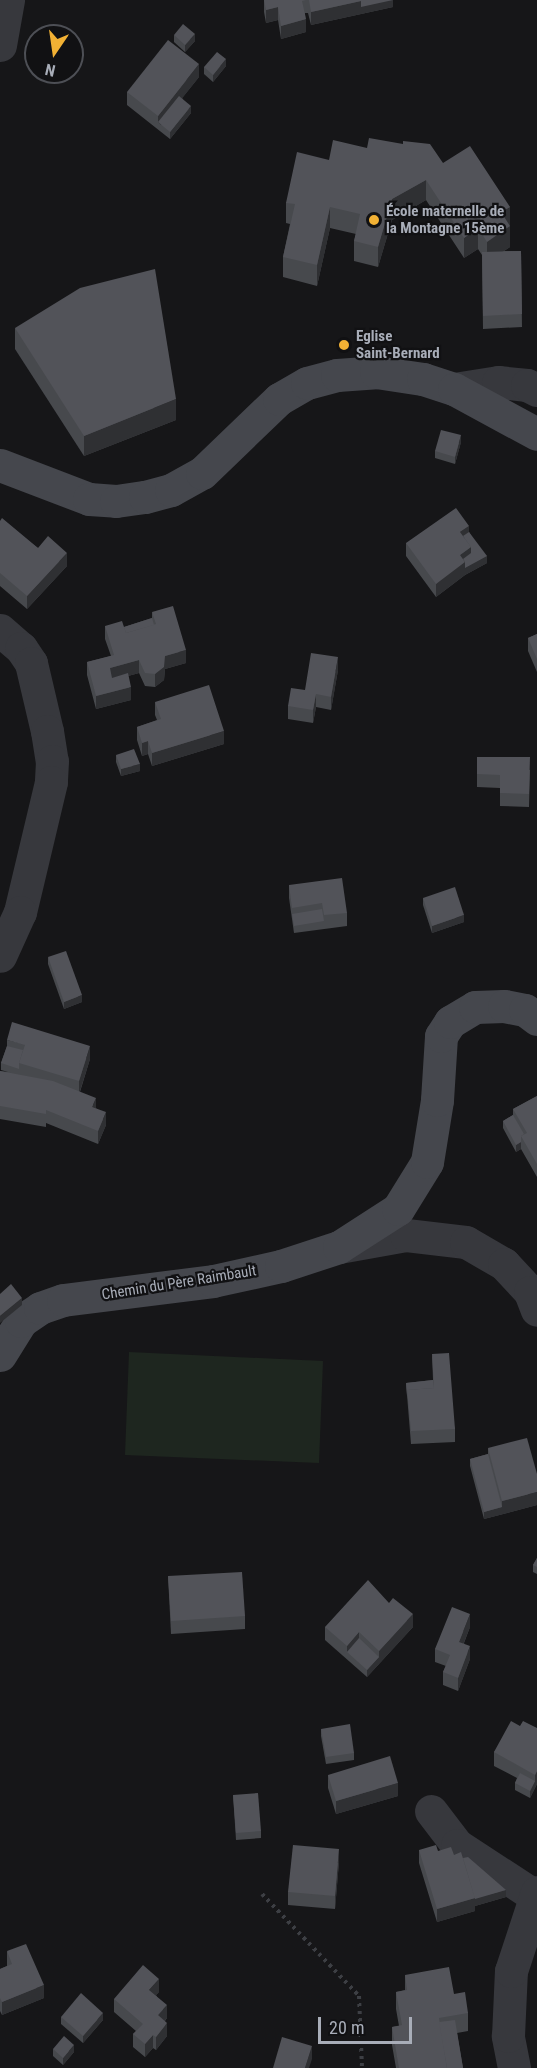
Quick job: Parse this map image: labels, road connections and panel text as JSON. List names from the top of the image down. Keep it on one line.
{"streets":{"street":["Chemin du Père Raimbault"]},"places":["École maternelle de la Montagne 15ème","Eglise Saint-Bernard"],"scale_bar":"20 m","north":"bottom"}
